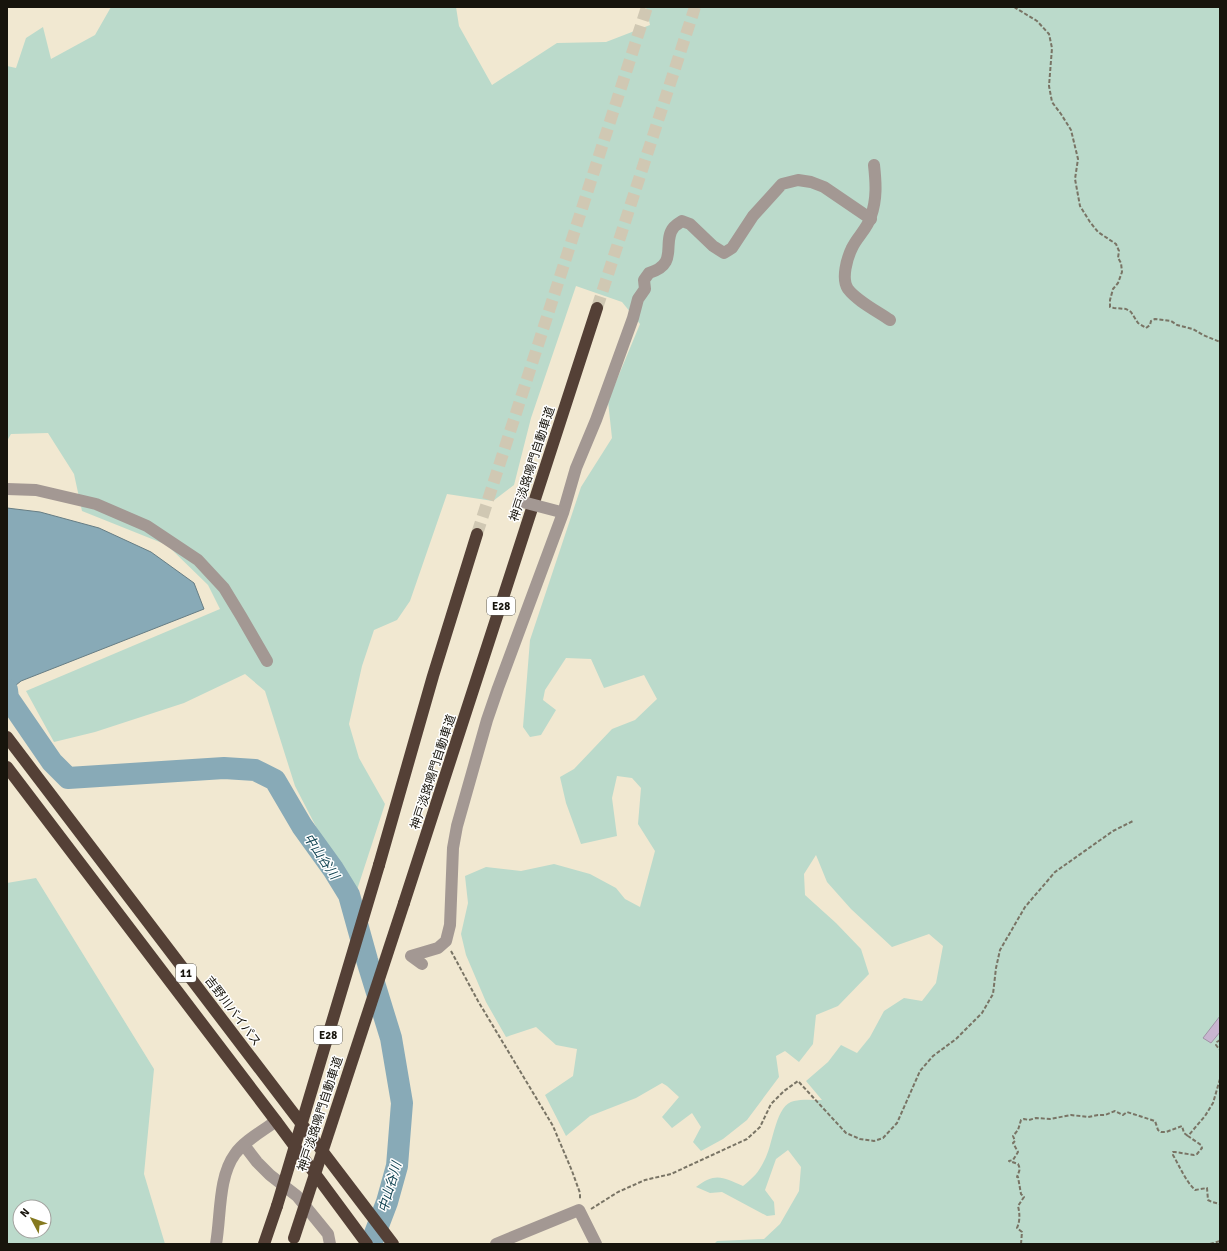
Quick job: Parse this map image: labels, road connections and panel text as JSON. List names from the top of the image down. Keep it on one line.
{"streets":{"highway":["神戸淡路鳴門自動車道","E28","11","吉野川バイパス"]},"water":["中山谷川"],"north":"top left"}
